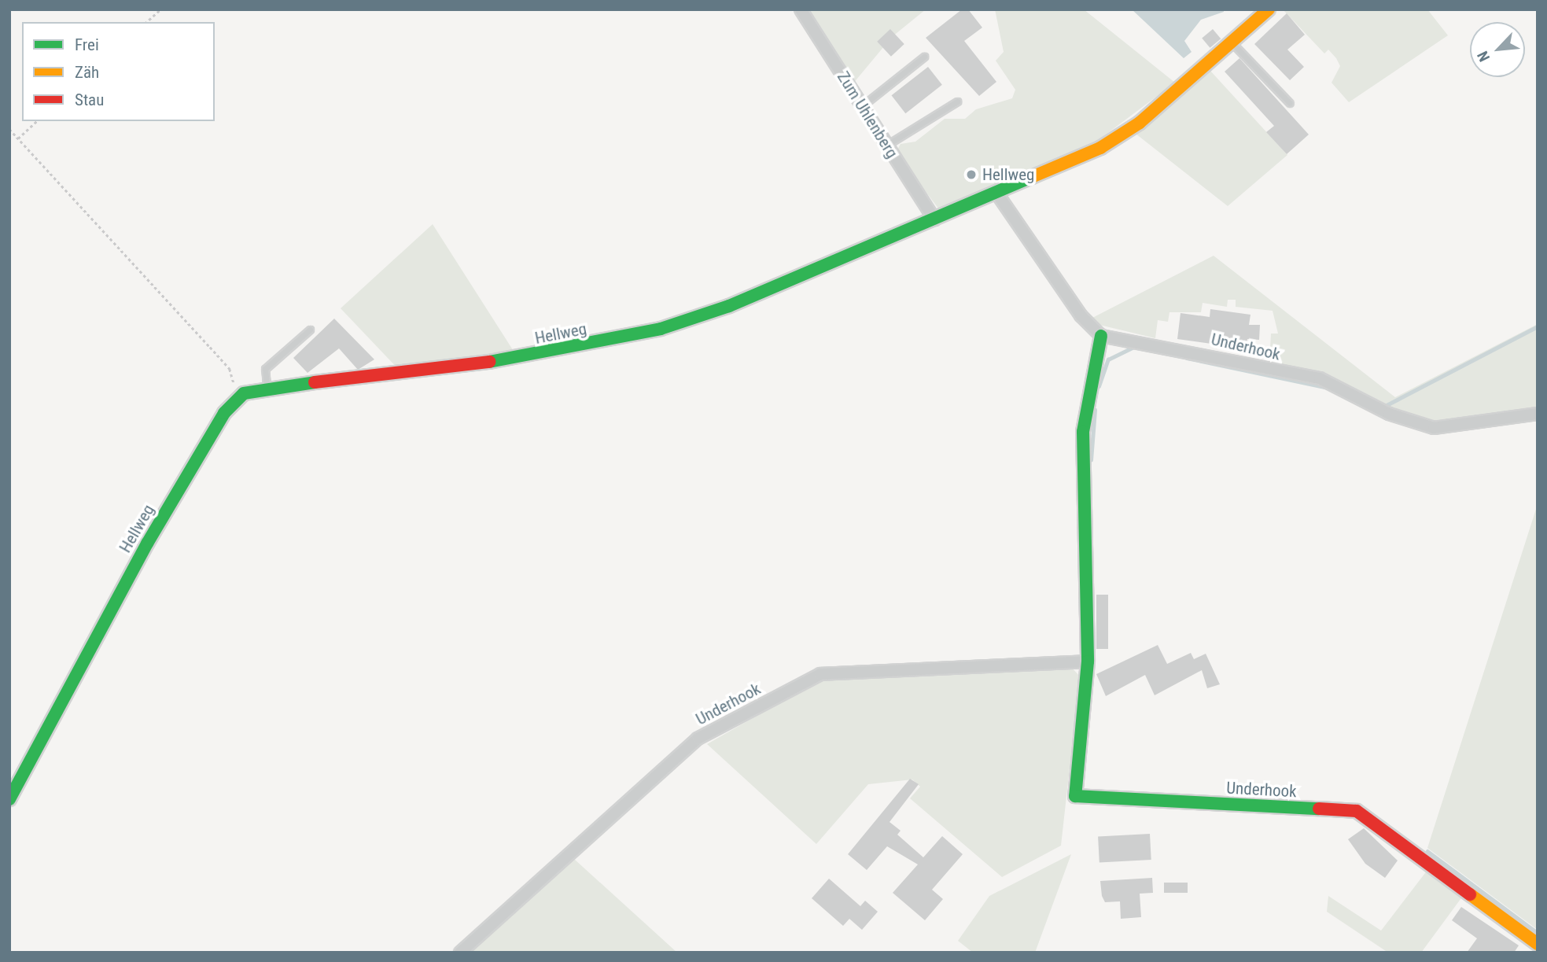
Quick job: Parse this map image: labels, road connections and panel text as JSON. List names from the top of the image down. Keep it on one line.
{"streets":{"street":["Zum Uhlenberg","Hellweg","Underhook"]},"crossings":[["Zum Uhlenberg","Hellweg"]],"places":["Hellweg"],"legend":["Frei","Zäh","Stau"],"north":"bottom left"}
